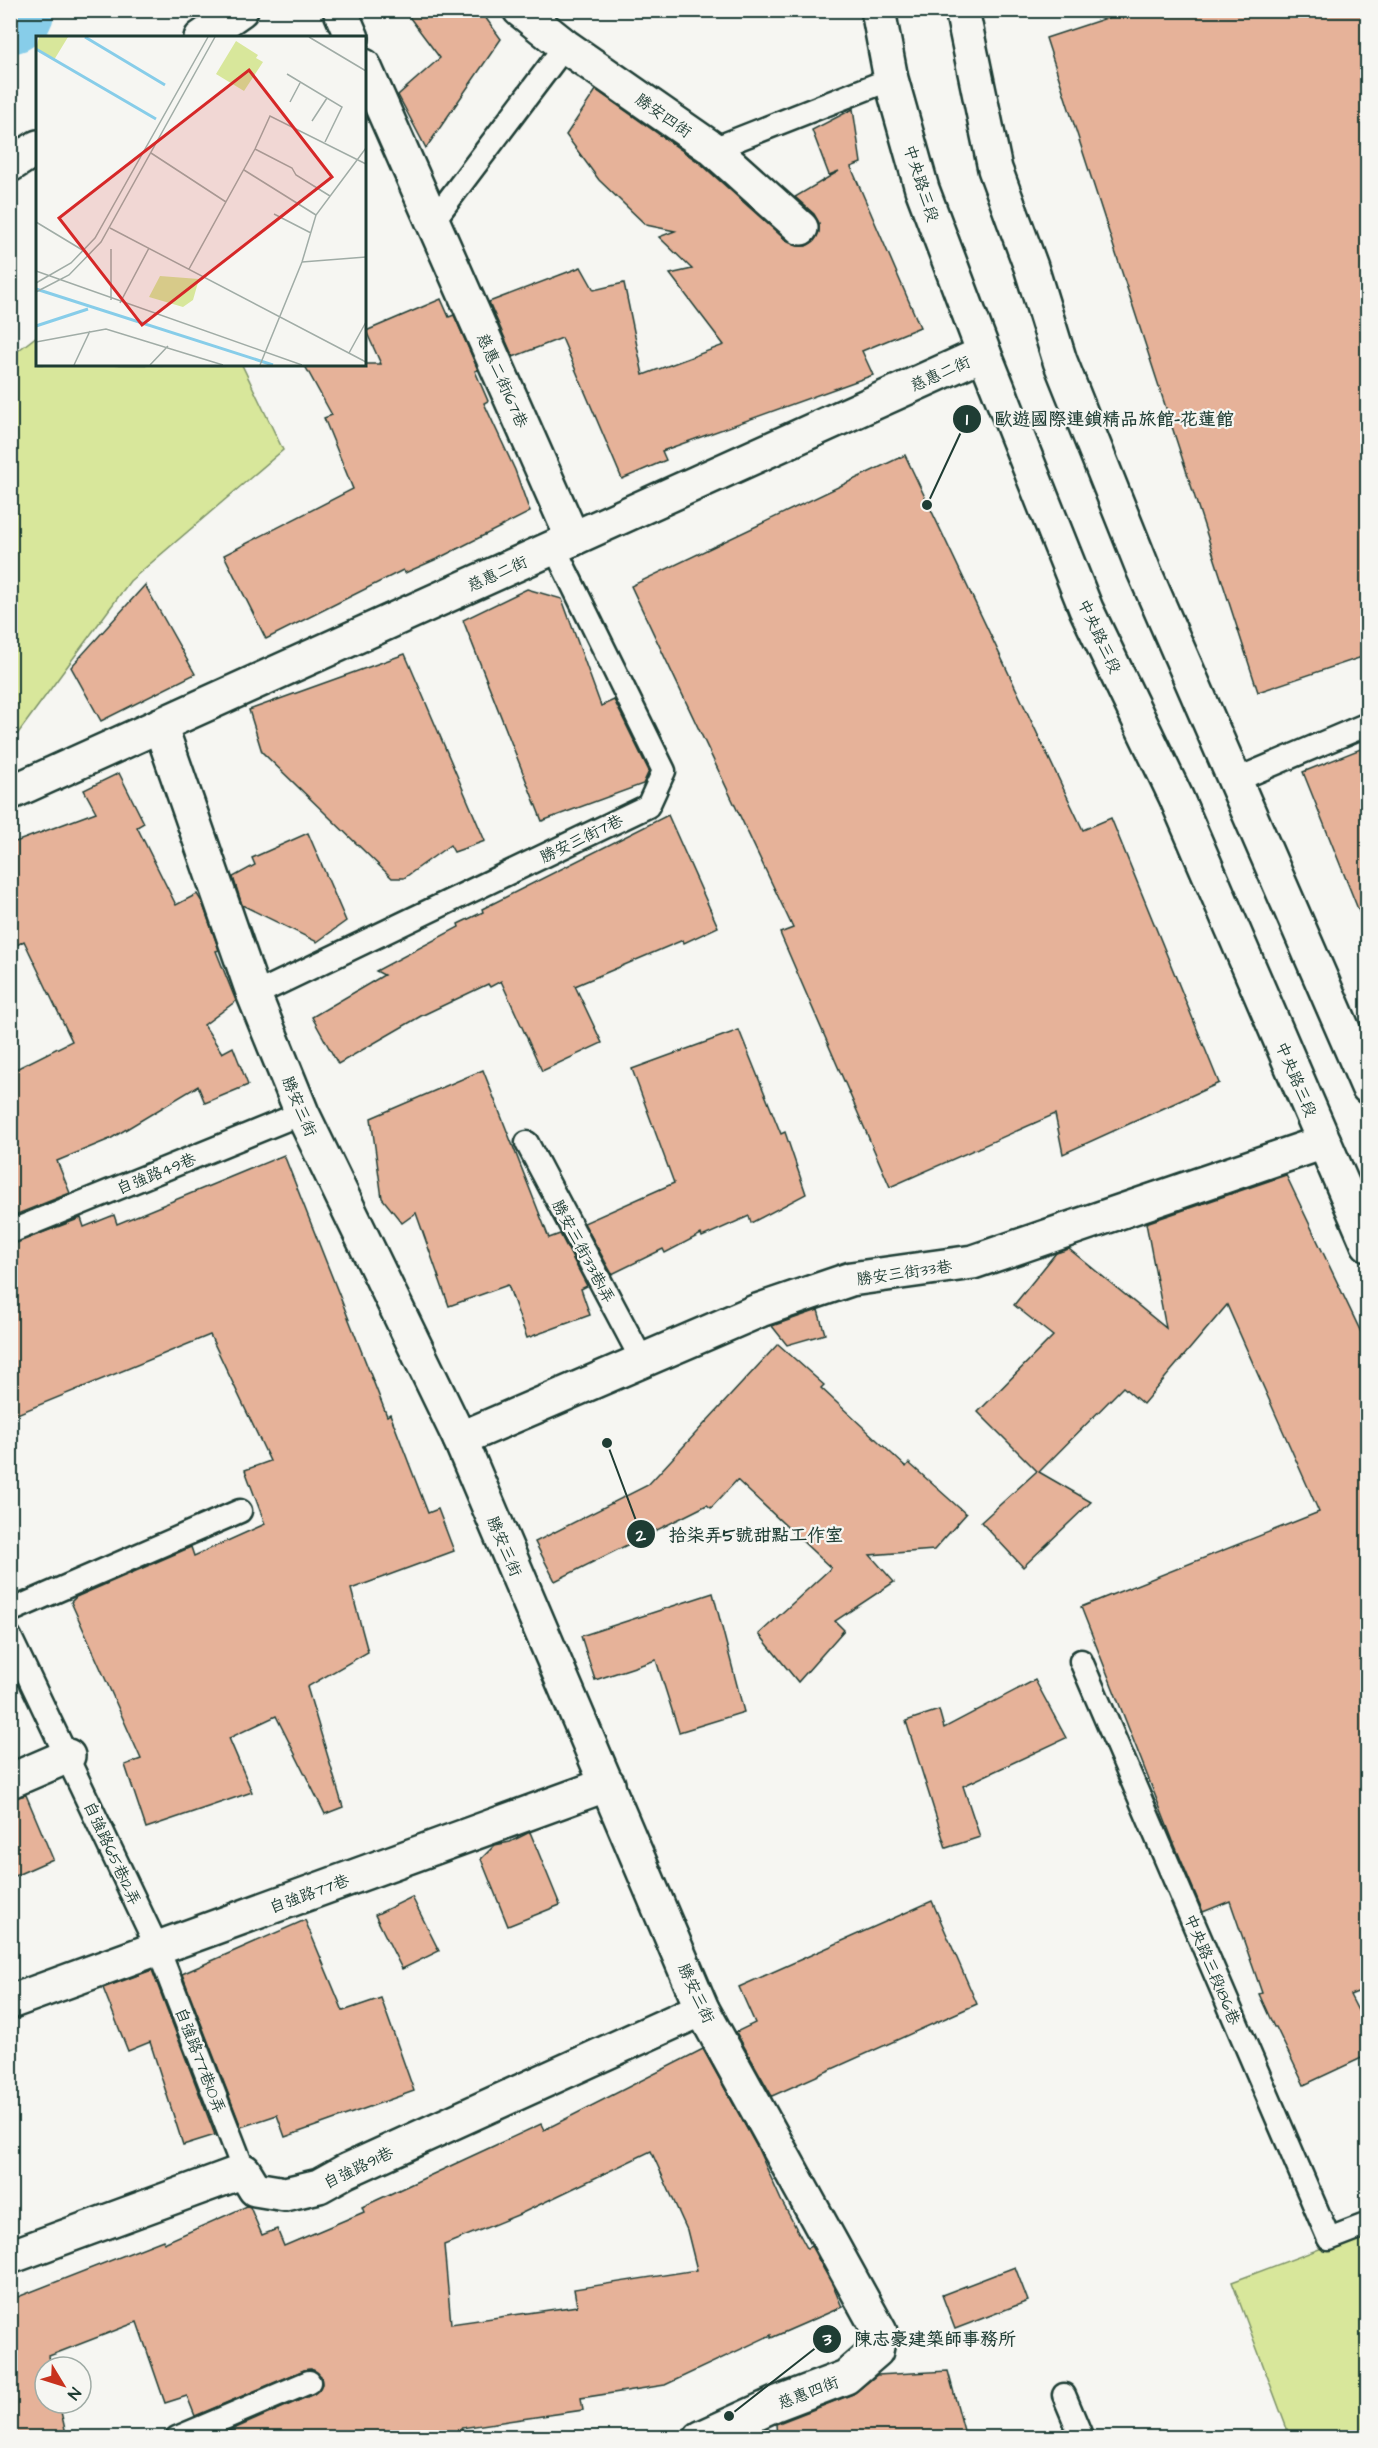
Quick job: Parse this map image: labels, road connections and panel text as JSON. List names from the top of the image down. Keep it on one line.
{"streets":{"street":["勝安四街","中央路三段","慈惠二街","慈惠二街167巷","勝安三街","勝安三街33巷","自強路77巷","自強路91巷","慈惠四街"],"lane":["勝安三街7巷","自強路49巷","勝安三街33巷1弄","自強路65巷12弄","中央路三段186巷","自強路77巷10弄"]},"crossings":[["中央路三段","慈惠二街"],["中央路三段","勝安三街33巷"],["慈惠二街","慈惠二街167巷"],["慈惠二街","勝安三街7巷"],["慈惠二街","勝安三街"],["慈惠二街167巷","勝安三街7巷"],["勝安三街7巷","勝安三街"],["勝安三街","自強路49巷"],["勝安三街","勝安三街33巷"],["勝安三街","自強路77巷"],["勝安三街","自強路91巷"],["勝安三街","慈惠四街"],["勝安三街33巷1弄","勝安三街33巷"],["自強路65巷12弄","自強路77巷"],["自強路65巷12弄","自強路77巷10弄"],["自強路77巷","自強路77巷10弄"],["自強路77巷10弄","自強路91巷"]],"places":["歐遊國際連鎖精品旅館-花蓮館","拾柒弄5號甜點工作室","陳志豪建築師事務所"],"north":"bottom right"}
